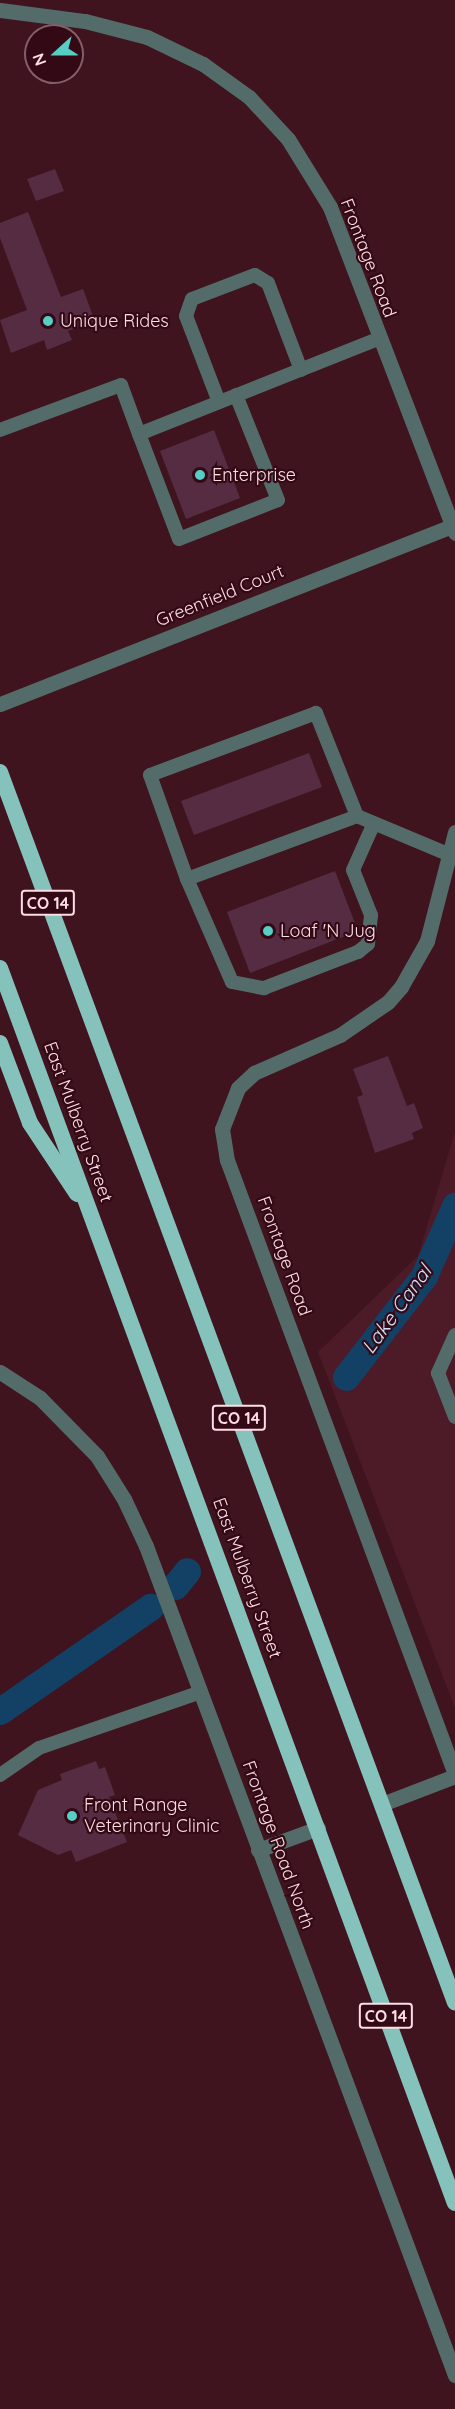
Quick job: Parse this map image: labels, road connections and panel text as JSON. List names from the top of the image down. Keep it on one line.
{"streets":{"highway":["CO 14","East Mulberry Street"],"street":["Frontage Road","Greenfield Court","Frontage Road North"]},"crossings":[["Frontage Road","Greenfield Court"]],"water":["Lake Canal"],"places":["Unique Rides","Enterprise","Loaf 'N Jug","Front Range Veterinary Clinic"],"north":"left"}
